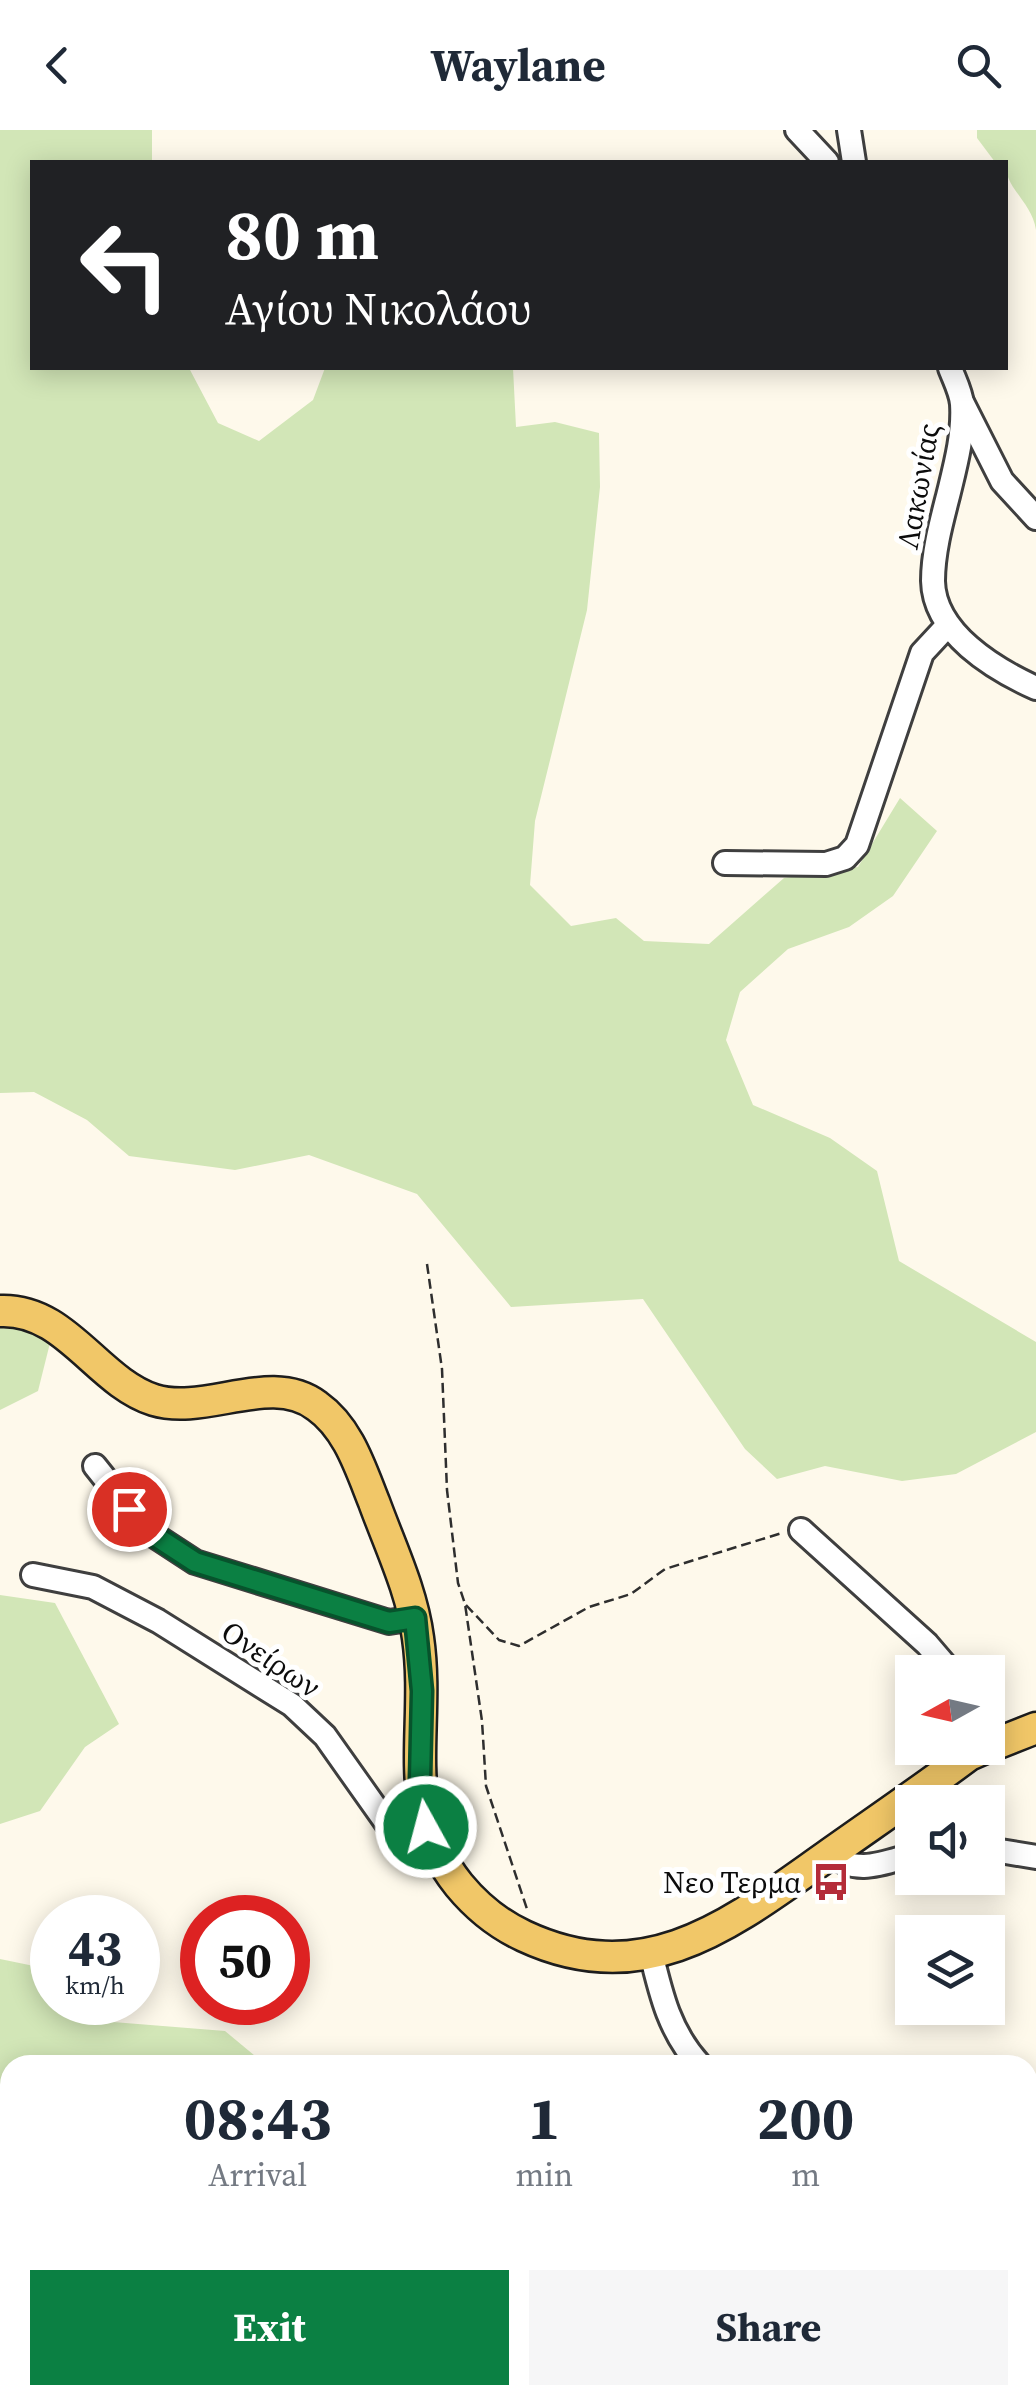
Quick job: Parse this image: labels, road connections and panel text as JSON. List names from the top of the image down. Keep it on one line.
{"streets":{"street":["Λακωνίας","Ονείρων"]},"places":{"bus stop":["Νεο Τερμα"]},"north":"left","page":{"header":"Waylane","turn":["80 m","Αγίου Νικολάου"],"speed":"43 km/h","limit":"50","eta":["08:43","Arrival","1","min","200","m"],"buttons":["Exit","Share"]}}
